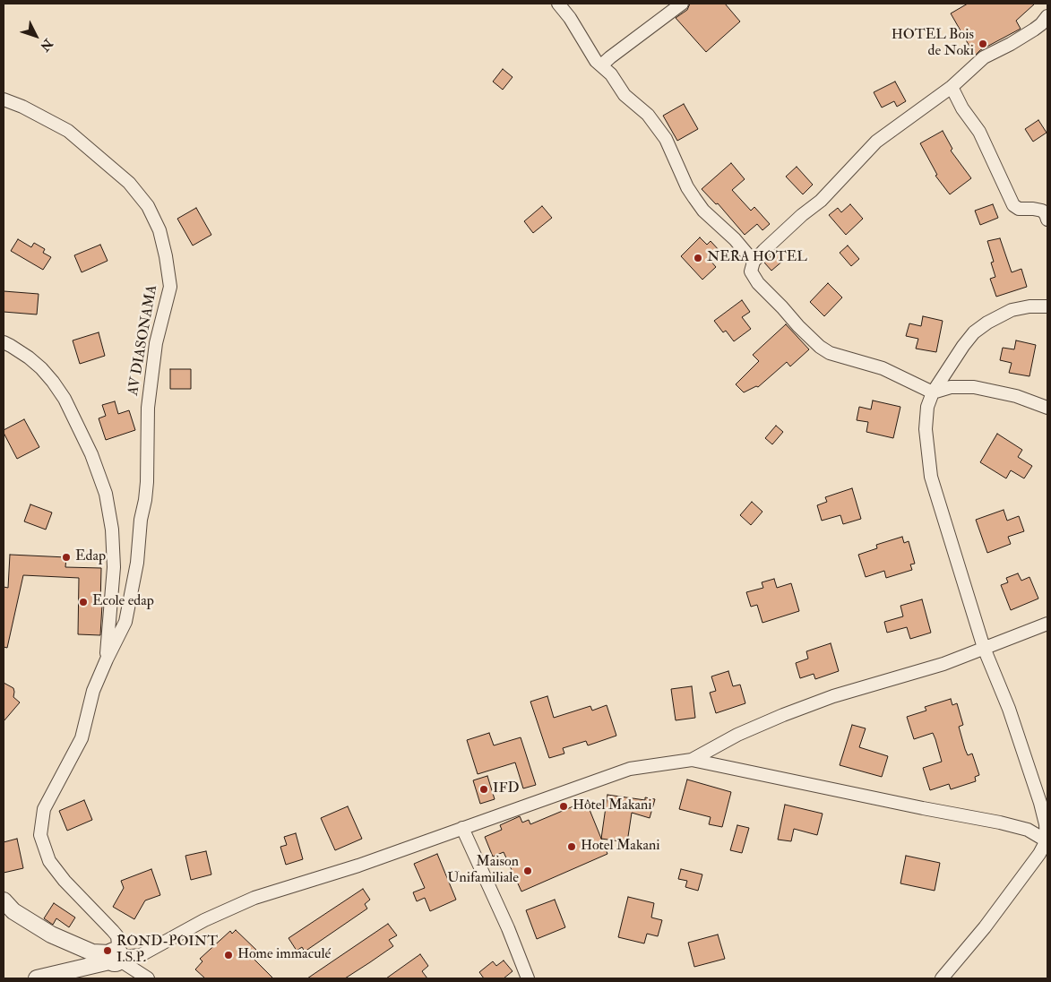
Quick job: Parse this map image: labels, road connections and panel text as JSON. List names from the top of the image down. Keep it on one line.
{"streets":{"street":["AV DIASONAMA"]},"places":["HOTEL Bois de Noki","NERA HOTEL","Edap","Ecole edap","IFD","Hôtel Makani","Hotel Makani","Maison Unifamiliale","ROND-POINT I.S.P.","Home immaculé"],"north":"bottom right"}
